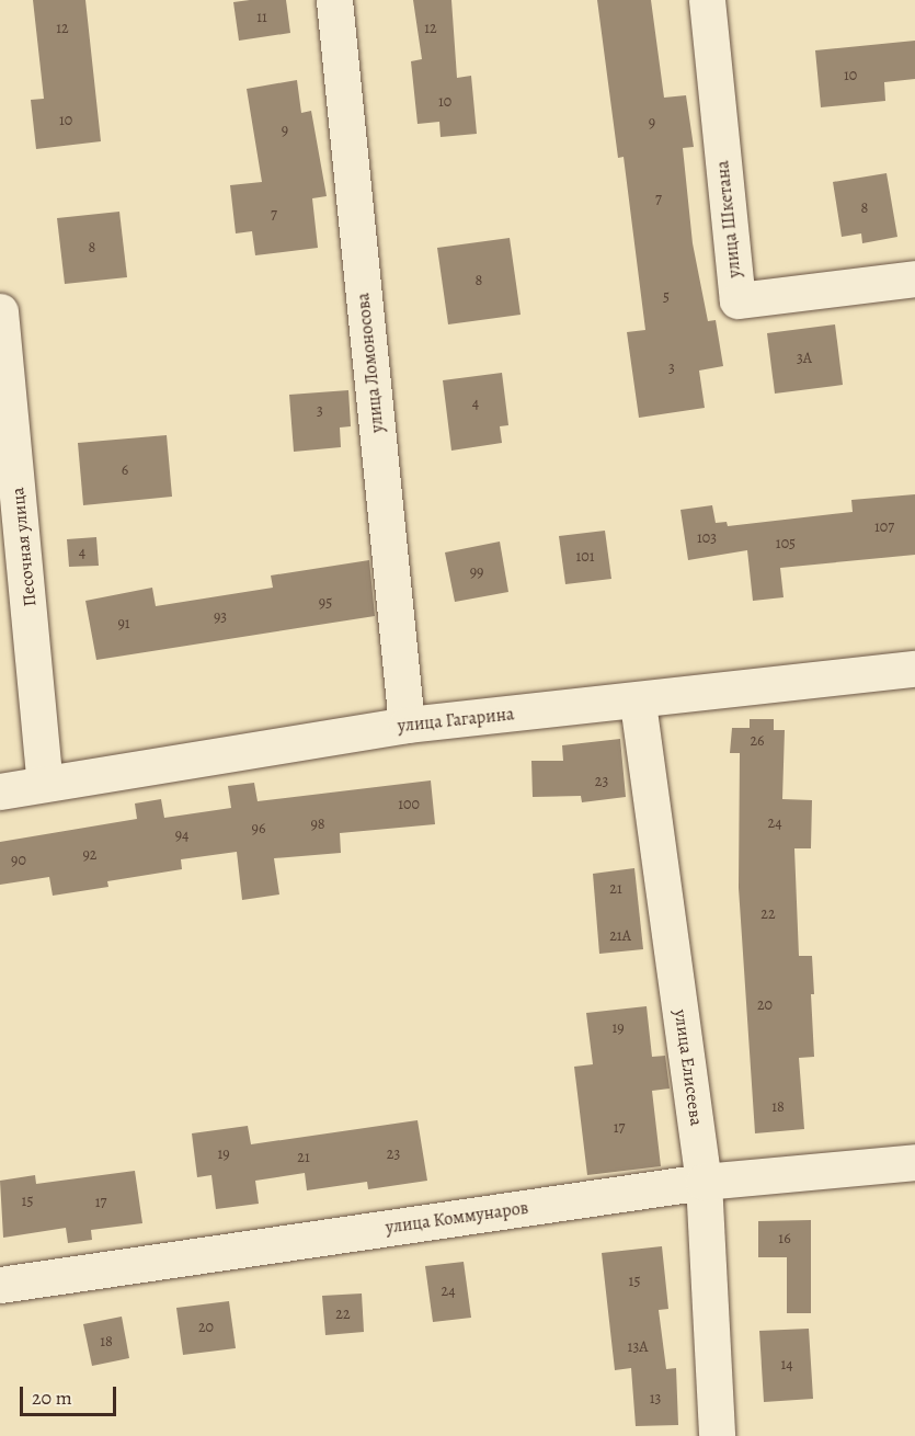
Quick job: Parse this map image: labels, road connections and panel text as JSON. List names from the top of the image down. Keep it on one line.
{"streets":{"street":["улица Шкетана","улица Ломоносова","Песочная улица","улица Гагарина","улица Елисеева","улица Коммунаров"]},"crossings":[["улица Ломоносова","улица Гагарина"],["Песочная улица","улица Гагарина"],["улица Гагарина","улица Елисеева"],["улица Елисеева","улица Коммунаров"]],"house_numbers":["11","12","12","10","10","10","9","9","7","8","7","8","8","5","3А","3","4","3","6","107","103","105","4","101","99","95","93","91","26","23","100","24","98","96","94","92","90","21","22","21А","20","19","18","17","19","23","21","15","17","16","15","24","22","20","18","13А","14","13"],"scale_bar":"20 m"}
